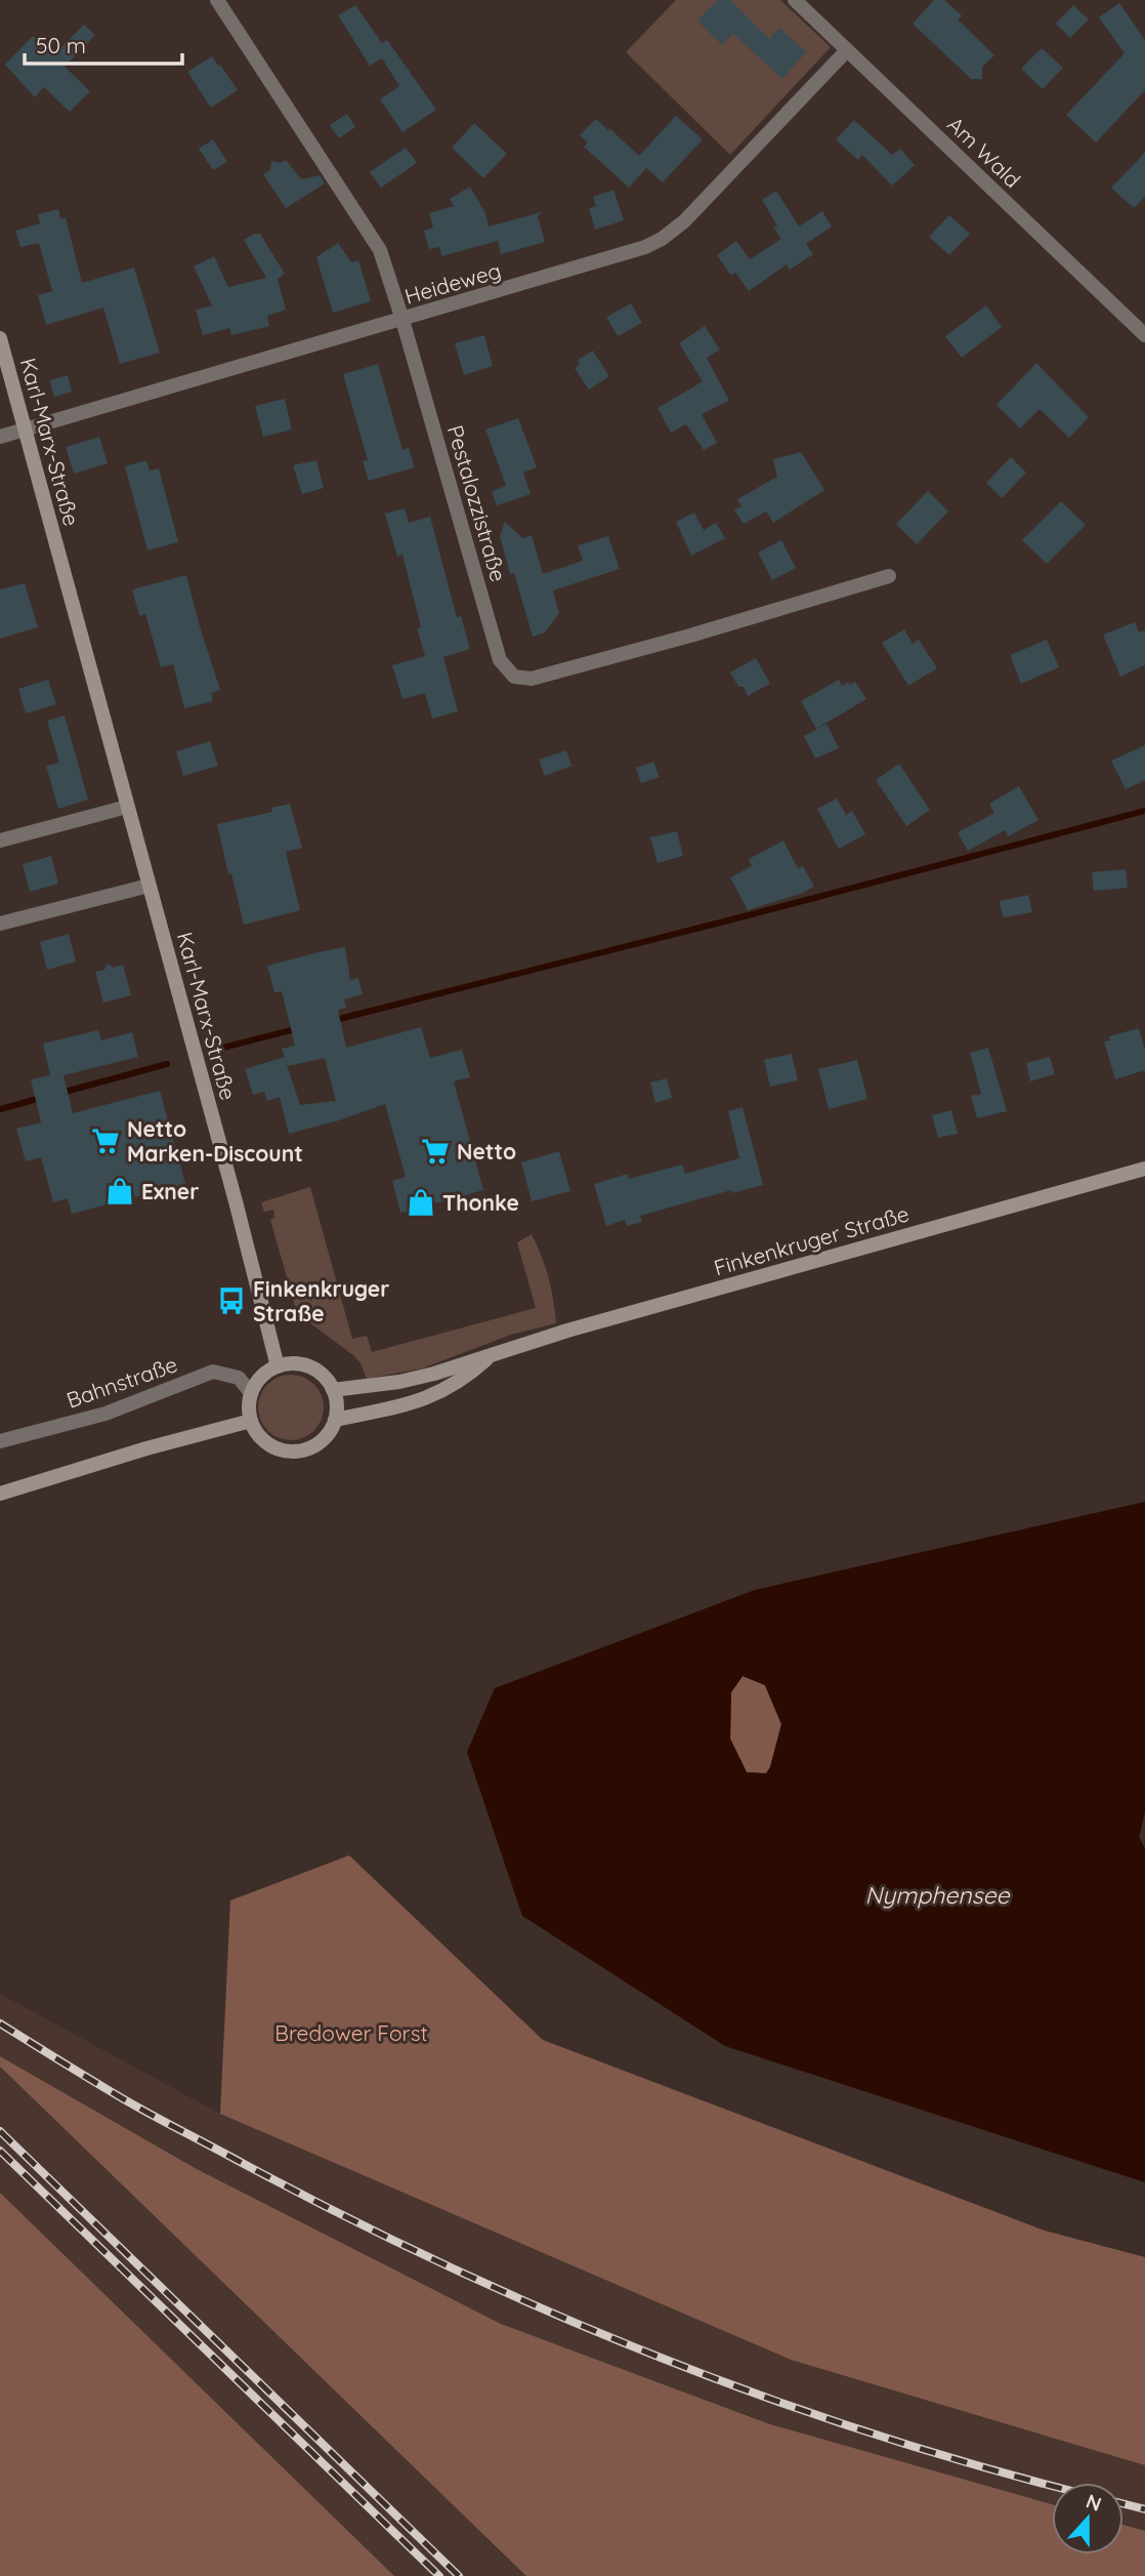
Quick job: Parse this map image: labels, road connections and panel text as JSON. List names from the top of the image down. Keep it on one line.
{"streets":{"main road":["Karl-Marx-Straße","Finkenkruger Straße"],"street":["Am Wald","Heideweg","Pestalozzistraße","Bahnstraße"]},"crossings":[["Am Wald","Heideweg"],["Heideweg","Karl-Marx-Straße"],["Heideweg","Pestalozzistraße"],["Karl-Marx-Straße","Finkenkruger Straße"],["Karl-Marx-Straße","Bahnstraße"],["Finkenkruger Straße","Bahnstraße"]],"water":["Nymphensee"],"parks":["Bredower Forst"],"places":{"supermarket":["Netto Marken-Discount","Netto"],"shop":["Exner","Thonke"],"bus stop":["Finkenkruger Straße"]},"scale_bar":"50 m","north":"top"}
